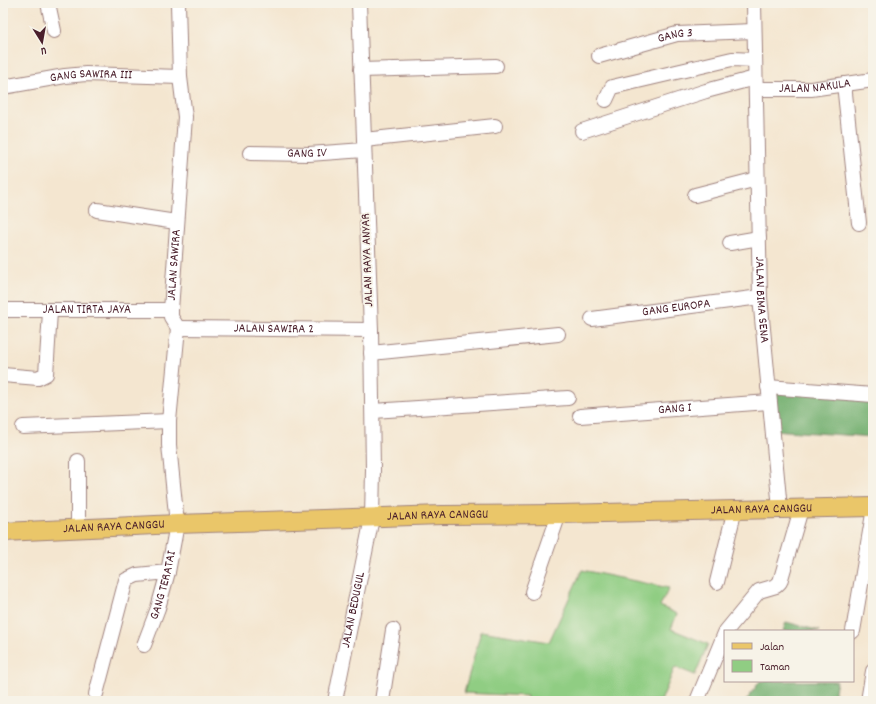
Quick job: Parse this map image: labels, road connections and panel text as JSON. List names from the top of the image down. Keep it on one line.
{"streets":{"main road":["JALAN RAYA CANGGU"],"street":["GANG 3","GANG SAWIRA III","JALAN NAKULA","GANG IV","JALAN RAYA ANYAR","JALAN SAWIRA","JALAN BIMA SENA","GANG EUROPA","JALAN TIRTA JAYA","JALAN SAWIRA 2","GANG I","GANG TERATAI","JALAN BEDUGUL"]},"crossings":[["GANG 3","JALAN BIMA SENA"],["GANG SAWIRA III","JALAN SAWIRA"],["JALAN NAKULA","JALAN BIMA SENA"],["GANG IV","JALAN RAYA ANYAR"],["JALAN RAYA ANYAR","JALAN SAWIRA 2"],["JALAN RAYA ANYAR","JALAN RAYA CANGGU"],["JALAN RAYA ANYAR","JALAN BEDUGUL"],["JALAN SAWIRA","JALAN TIRTA JAYA"],["JALAN SAWIRA","JALAN SAWIRA 2"],["JALAN SAWIRA","JALAN RAYA CANGGU"],["JALAN SAWIRA","GANG TERATAI"],["JALAN BIMA SENA","GANG EUROPA"],["JALAN BIMA SENA","GANG I"],["JALAN BIMA SENA","JALAN RAYA CANGGU"],["JALAN RAYA CANGGU","GANG TERATAI"],["JALAN RAYA CANGGU","JALAN BEDUGUL"]],"legend":["Jalan","Taman"],"north":"bottom"}
